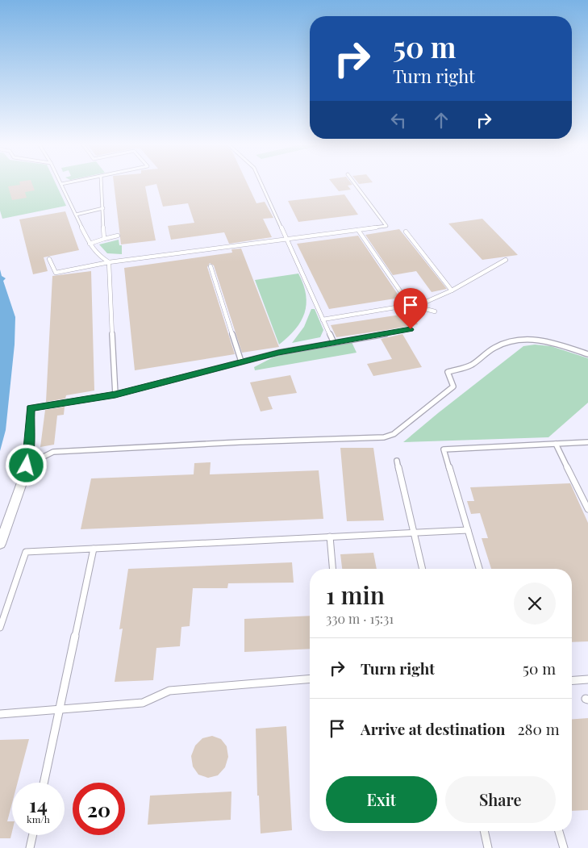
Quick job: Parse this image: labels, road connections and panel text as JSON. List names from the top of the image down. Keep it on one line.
{"page":{"turn":["50 m","Turn right"],"heading":["1 min","330 m · 15:31"],"list":[{"name":"Turn right","value":"50 m"},{"name":"Arrive at destination","value":"280 m"}],"buttons":["Exit","Share"],"speed":"14 km/h","limit":"20"}}
